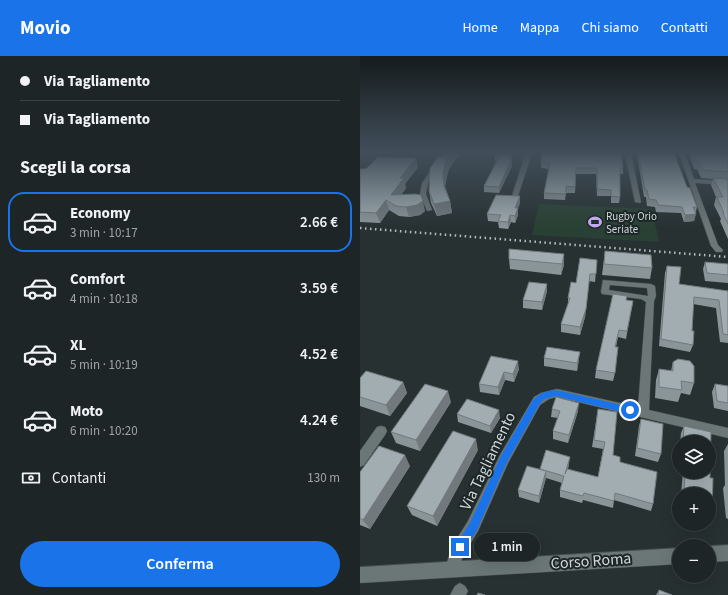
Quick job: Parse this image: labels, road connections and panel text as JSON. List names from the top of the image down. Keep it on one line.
{"streets":{"street":["Via Tagliamento","Corso Roma"]},"crossings":[["Via Tagliamento","Corso Roma"]],"places":{"sports":["Rugby Orio Seriate"]},"page":{"header":"Movio","nav":["Home","Mappa","Chi siamo","Contatti"],"banner":["Via Tagliamento","Via Tagliamento"],"heading":"Scegli la corsa","list":[{"name":"Economy","note":"3 min · 10:17","value":"2.66 €"},{"name":"Comfort","note":"4 min · 10:18","value":"3.59 €"},{"name":"XL","note":"5 min · 10:19","value":"4.52 €"},{"name":"Moto","note":"6 min · 10:20","value":"4.24 €"}],"map_buttons":["+","−"],"pay":["Contanti","130 m"],"buttons":"Conferma","bubble":"1 min"}}
